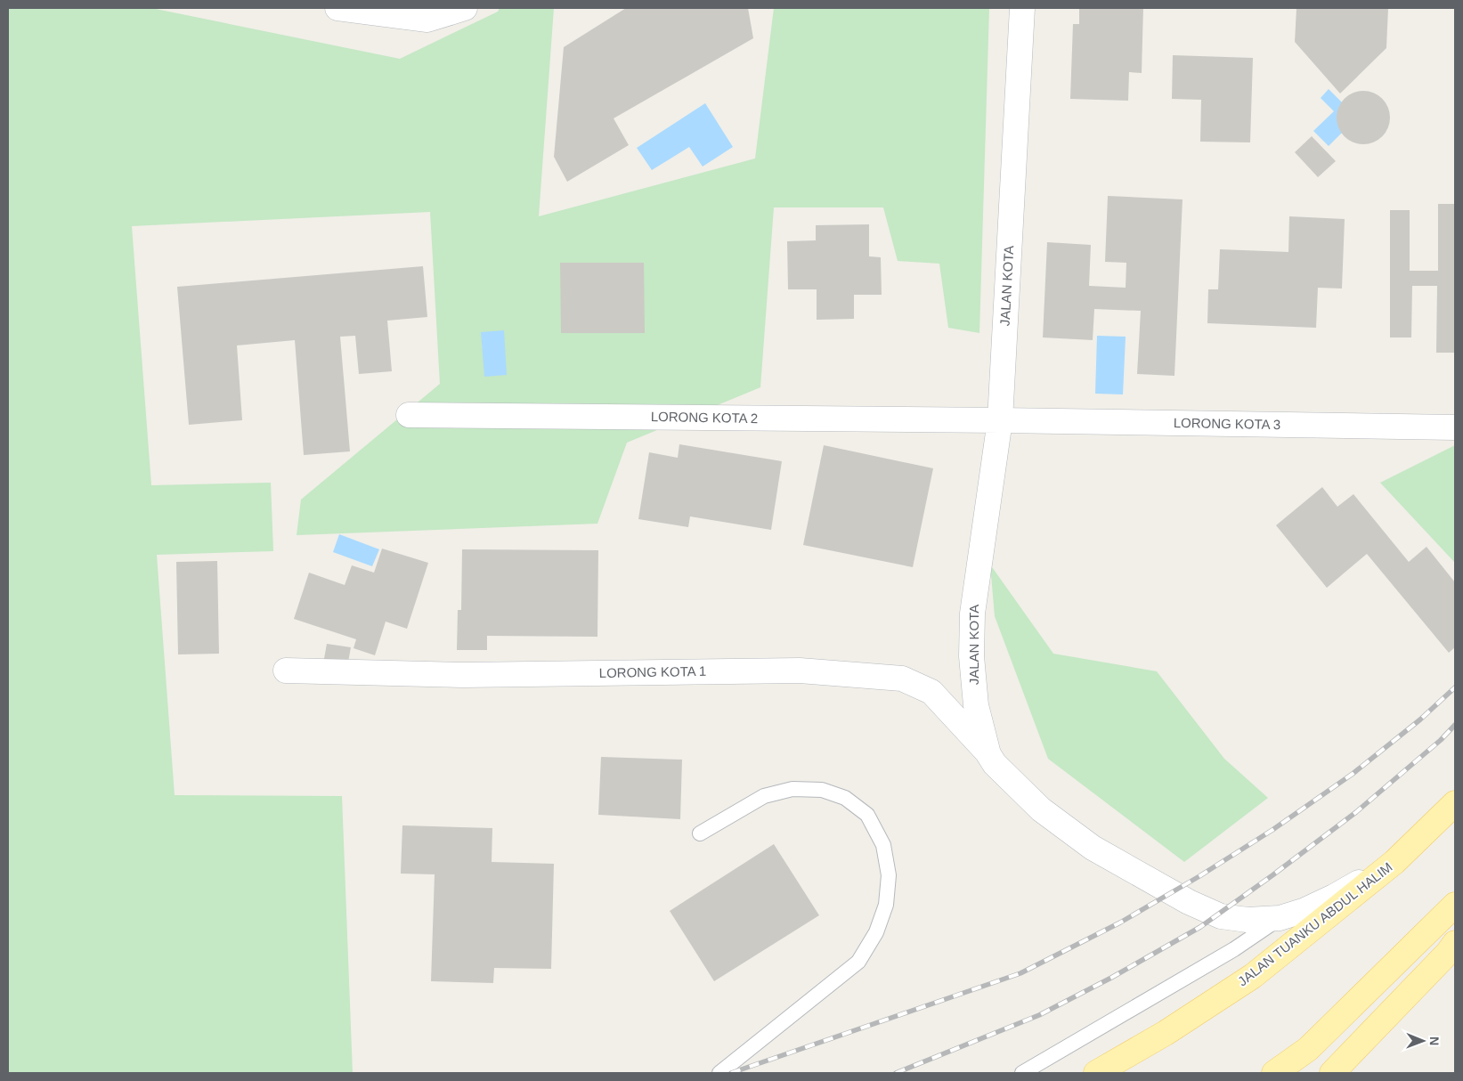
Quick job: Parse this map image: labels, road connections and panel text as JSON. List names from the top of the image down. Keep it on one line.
{"streets":{"main road":["JALAN TUANKU ABDUL HALIM"],"street":["JALAN KOTA","LORONG KOTA 2","LORONG KOTA 3","LORONG KOTA 1"]},"crossings":[["JALAN KOTA","LORONG KOTA 2"],["JALAN KOTA","LORONG KOTA 3"],["JALAN KOTA","LORONG KOTA 1"],["JALAN KOTA","JALAN TUANKU ABDUL HALIM"],["LORONG KOTA 2","LORONG KOTA 3"]],"north":"right"}
